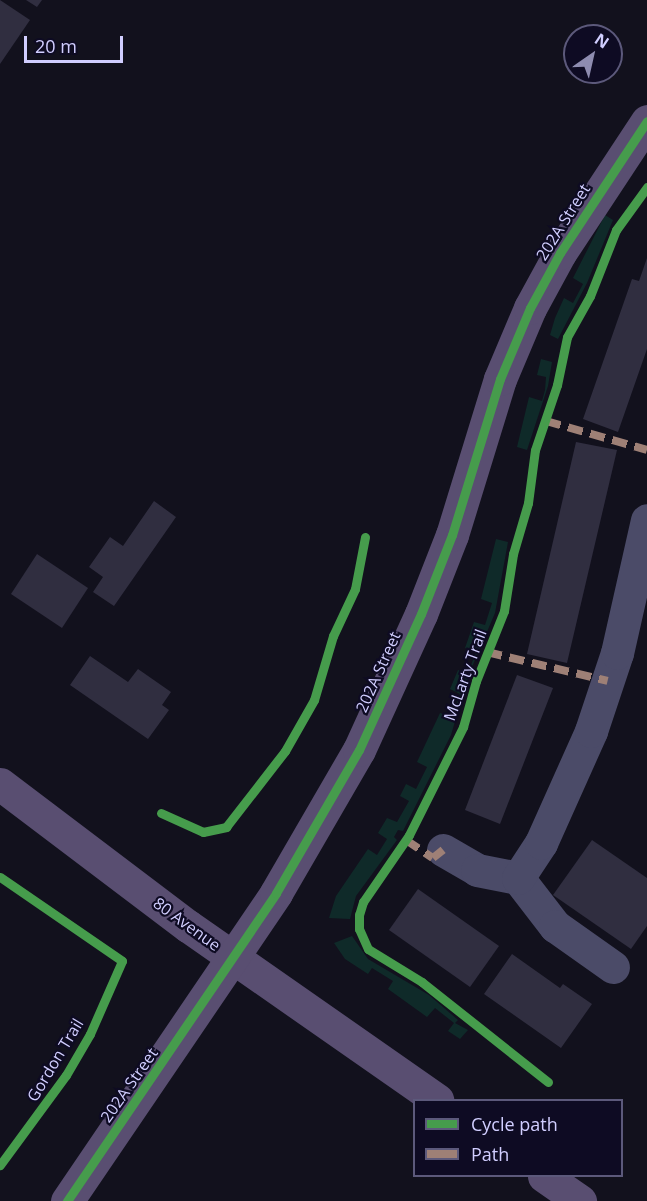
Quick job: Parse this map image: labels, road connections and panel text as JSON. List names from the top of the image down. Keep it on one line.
{"streets":{"main road":["202A Street","80 Avenue"],"cycle path":["McLarty Trail","Gordon Trail"]},"crossings":[["202A Street","80 Avenue"]],"legend":["Cycle path","Path"],"scale_bar":"20 m","north":"top right"}
